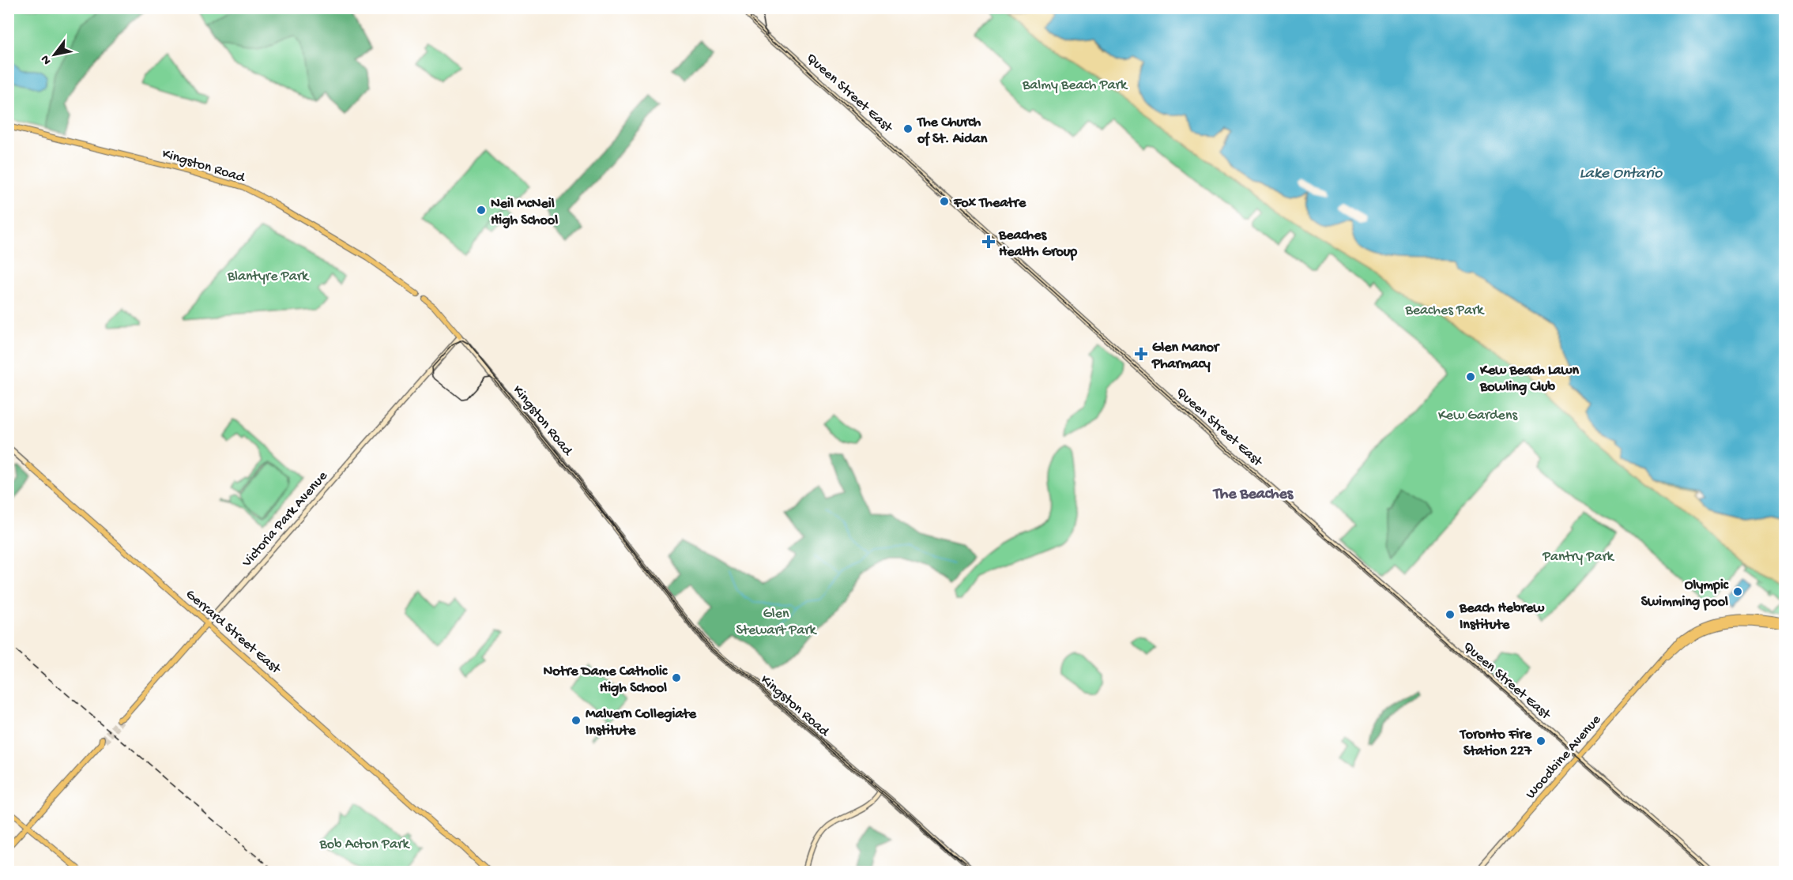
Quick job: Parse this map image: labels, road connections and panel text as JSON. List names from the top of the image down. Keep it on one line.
{"streets":{"highway":["Woodbine Avenue"],"main road":["Queen Street East","Kingston Road","Victoria Park Avenue","Gerrard Street East"]},"crossings":[["Queen Street East","Woodbine Avenue"],["Kingston Road","Victoria Park Avenue"],["Victoria Park Avenue","Gerrard Street East"]],"districts":["The Beaches"],"water":["Lake Ontario"],"parks":["Balmy Beach Park","Blantyre Park","Beaches Park","Kew Gardens","Pantry Park","Glen Stewart Park","Bob Acton Park"],"places":{"other":["The Church of St. Aidan","Fox Theatre","Neil McNeil High School","Kew Beach Lawn Bowling Club","Olympic Swimming pool","Beach Hebrew Institute","Notre Dame Catholic High School","Malvern Collegiate Institute","Toronto Fire Station 227"],"health":["Beaches Health Group","Glen Manor Pharmacy"]},"north":"bottom left"}
